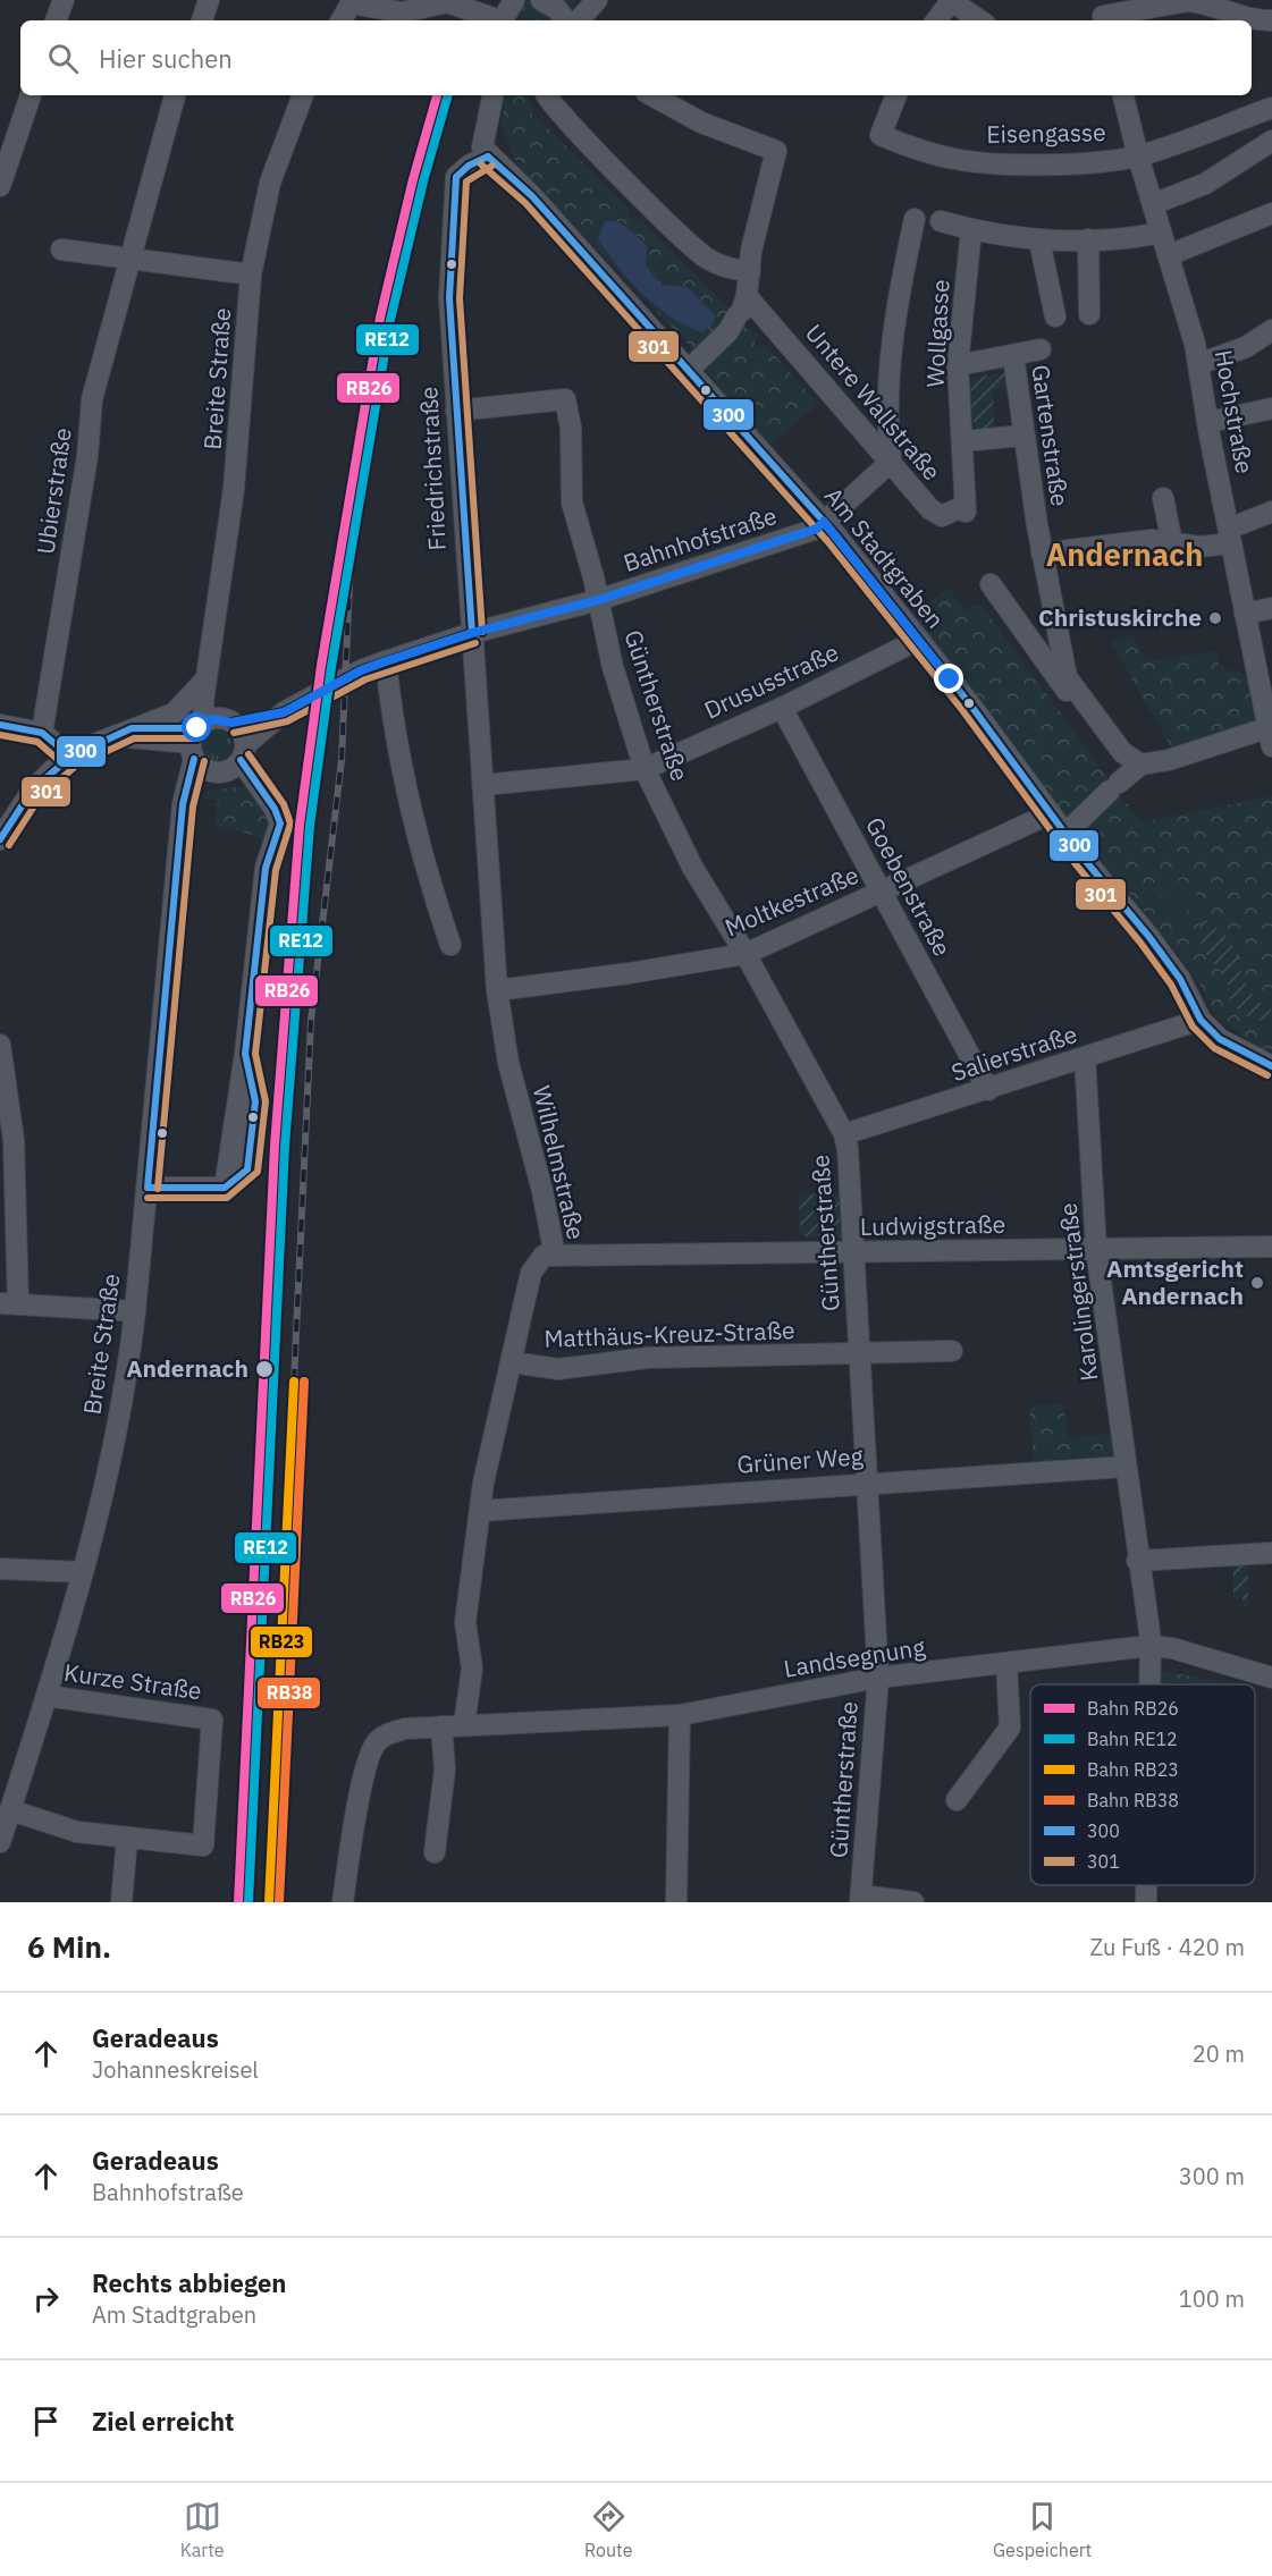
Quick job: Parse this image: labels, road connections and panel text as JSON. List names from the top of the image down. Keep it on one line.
{"streets":{"street":["Eisengasse","Wollgasse","Breite Straße","Untere Wallstraße","Hochstraße","Gartenstraße","Friedrichstraße","Ubierstraße","Bahnhofstraße","Am Stadtgraben","Drususstraße","Güntherstraße","Goebenstraße","Moltkestraße","Salierstraße","Wilhelmstraße","Ludwigstraße","Karolingerstraße","Matthäus-Kreuz-Straße","Grüner Weg","Landsegnung","Kurze Straße"]},"crossings":[["Eisengasse","Hochstraße"],["Wollgasse","Untere Wallstraße"],["Breite Straße","Bahnhofstraße"],["Breite Straße","Kurze Straße"],["Untere Wallstraße","Bahnhofstraße"],["Friedrichstraße","Bahnhofstraße"],["Friedrichstraße","Am Stadtgraben"],["Friedrichstraße","Güntherstraße"],["Friedrichstraße","Wilhelmstraße"],["Bahnhofstraße","Am Stadtgraben"],["Bahnhofstraße","Güntherstraße"],["Bahnhofstraße","Wilhelmstraße"],["Am Stadtgraben","Drususstraße"],["Am Stadtgraben","Moltkestraße"],["Am Stadtgraben","Salierstraße"],["Drususstraße","Güntherstraße"],["Drususstraße","Goebenstraße"],["Drususstraße","Wilhelmstraße"],["Güntherstraße","Moltkestraße"],["Güntherstraße","Salierstraße"],["Güntherstraße","Ludwigstraße"],["Güntherstraße","Matthäus-Kreuz-Straße"],["Güntherstraße","Grüner Weg"],["Güntherstraße","Landsegnung"],["Goebenstraße","Moltkestraße"],["Goebenstraße","Salierstraße"],["Moltkestraße","Wilhelmstraße"],["Salierstraße","Karolingerstraße"],["Wilhelmstraße","Ludwigstraße"],["Wilhelmstraße","Matthäus-Kreuz-Straße"],["Wilhelmstraße","Grüner Weg"],["Wilhelmstraße","Landsegnung"],["Ludwigstraße","Karolingerstraße"],["Karolingerstraße","Grüner Weg"],["Karolingerstraße","Landsegnung"]],"districts":["Andernach"],"places":["Christuskirche","Amtsgericht Andernach","Andernach"],"lines":["rail line RB26","rail line RE12","transit line 300","transit line 301","rail line RB23","rail line RB38"],"legend":["Bahn RB26","Bahn RE12","Bahn RB23","Bahn RB38","300","301"],"page":{"search":"Hier suchen","heading":["6 Min.","Zu Fuß · 420 m"],"list":[["Geradeaus","Johanneskreisel","20 m"],["Geradeaus","Bahnhofstraße","300 m"],["Rechts abbiegen","Am Stadtgraben","100 m"],"Ziel erreicht"],"nav":["Karte","Route","Gespeichert"]}}
